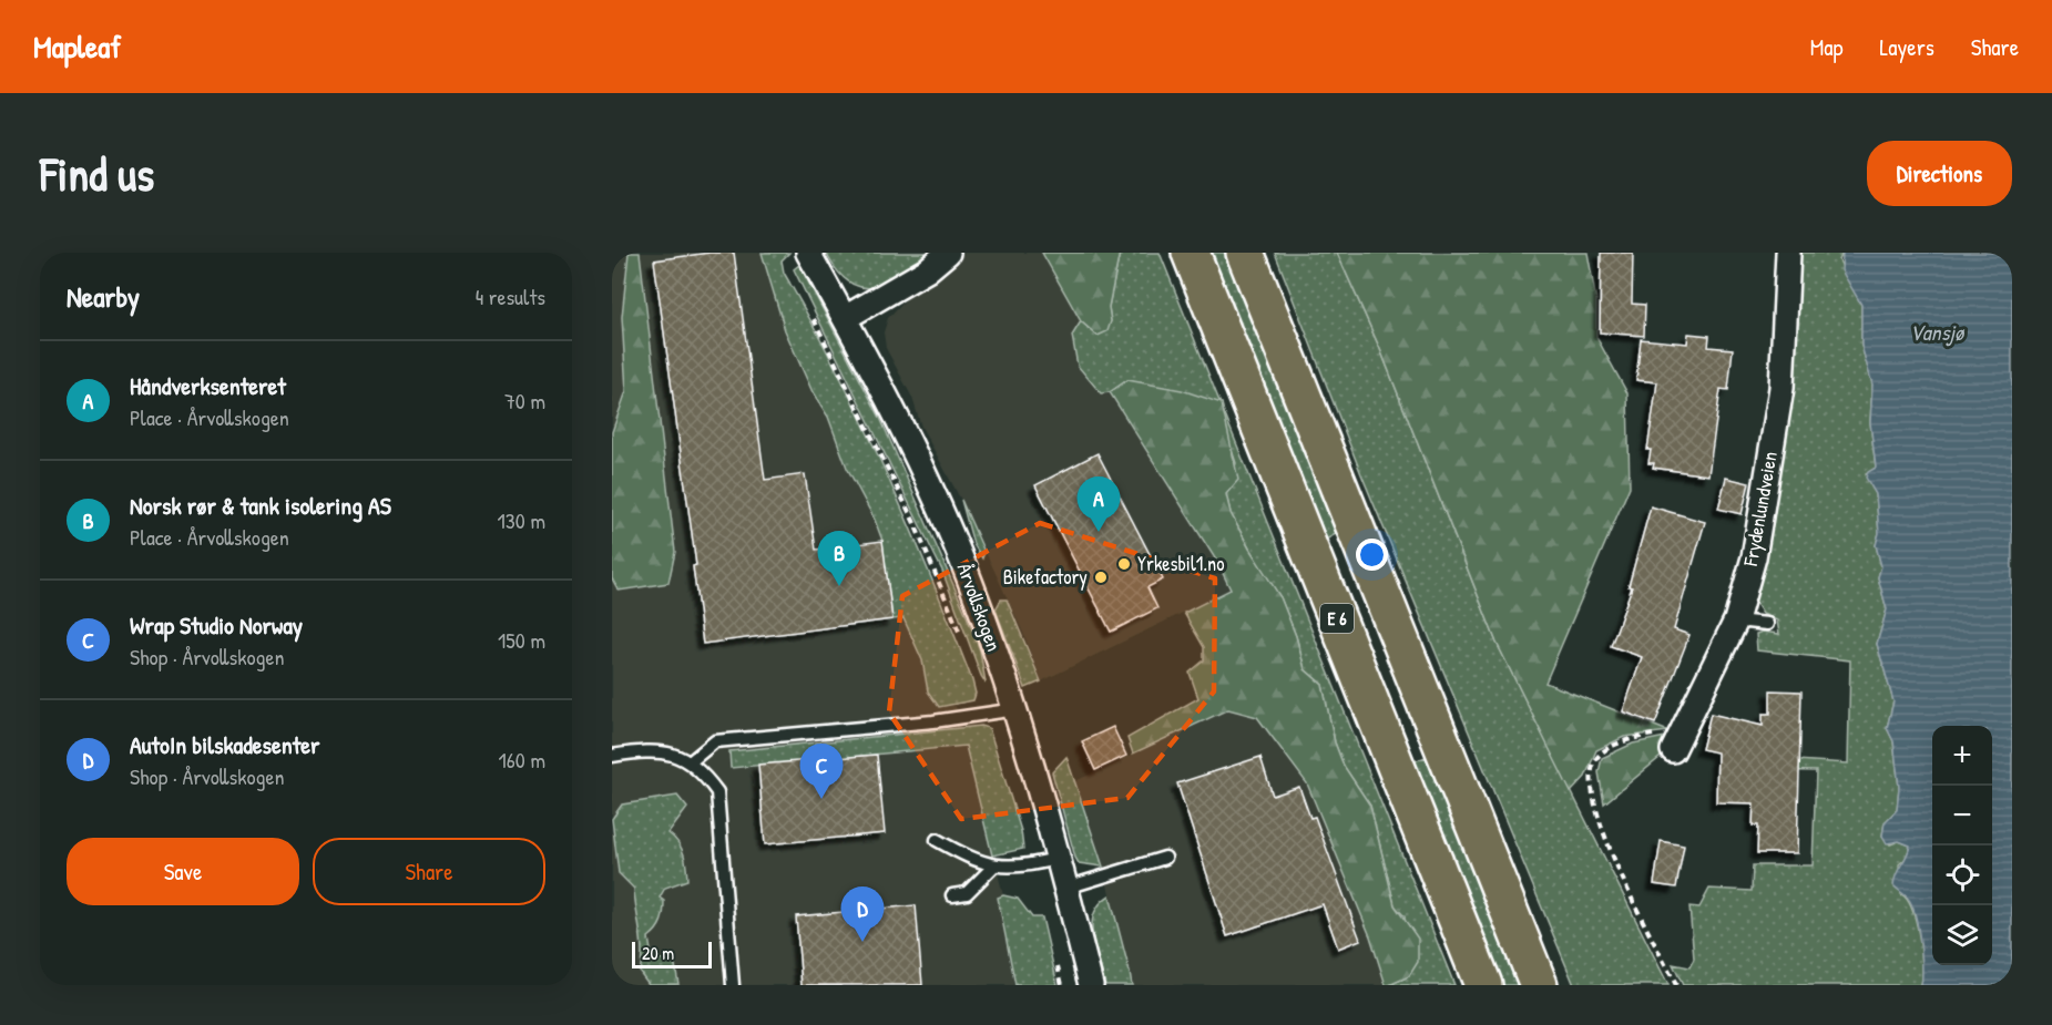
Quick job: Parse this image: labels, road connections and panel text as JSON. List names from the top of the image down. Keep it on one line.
{"streets":{"highway":["E 6"],"street":["Frydenlundveien","Årvollskogen"]},"water":["Vansjø"],"places":["Yrkesbil1.no","Bikefactory"],"scale_bar":"20 m","page":{"header":"Mapleaf","nav":["Map","Layers","Share"],"buttons":["Directions",["Save","Share"]],"title":"Find us","heading":["Nearby","4 results"],"list":[{"mark":"A","name":"Håndverksenteret","note":"Place · Årvollskogen","value":"70 m"},{"mark":"B","name":"Norsk rør & tank isolering AS","note":"Place · Årvollskogen","value":"130 m"},{"mark":"C","name":"Wrap Studio Norway","note":"Shop · Årvollskogen","value":"150 m"},{"mark":"D","name":"AutoIn bilskadesenter","note":"Shop · Årvollskogen","value":"160 m"}],"pins":["A","B","C","D"],"map_buttons":["+","−"],"scale":"20 m"}}
